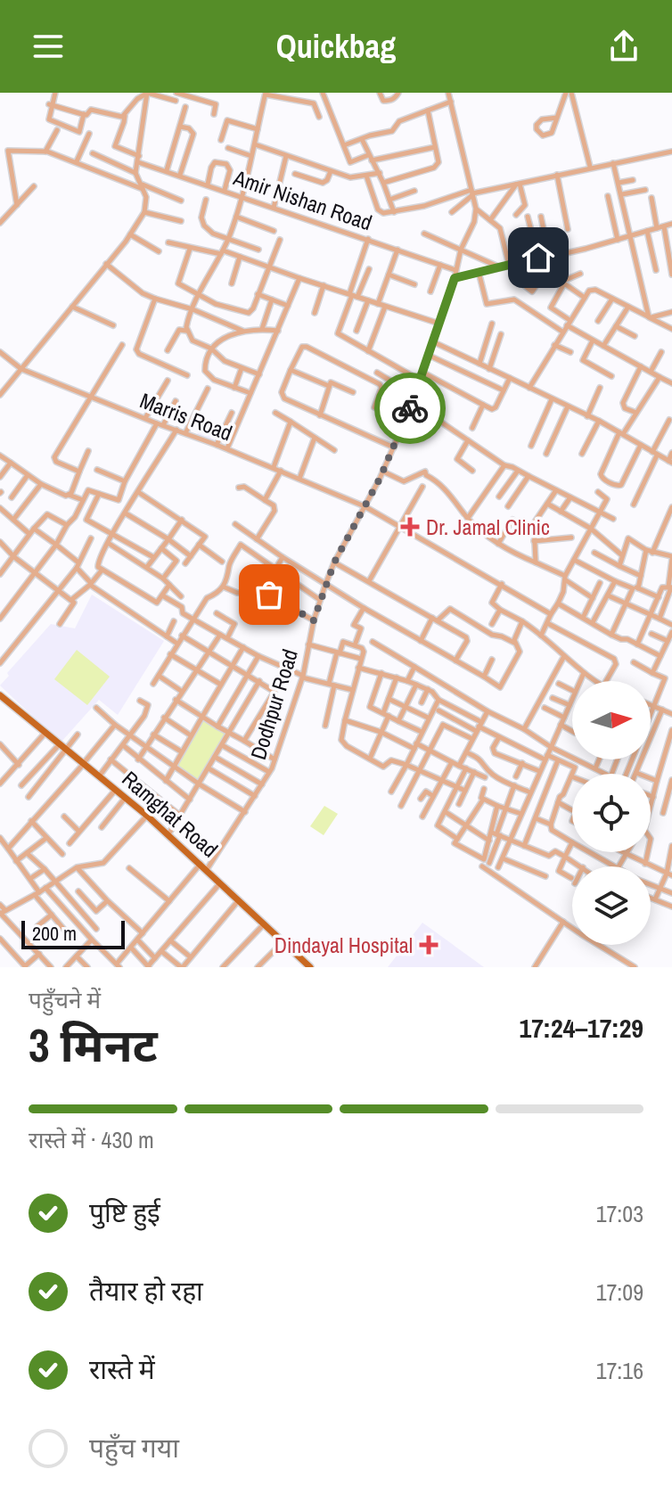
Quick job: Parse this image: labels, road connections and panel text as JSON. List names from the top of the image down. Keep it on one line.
{"streets":{"main road":["Ramghat Road"],"street":["Amir Nishan Road","Marris Road","Dodhpur Road"]},"crossings":[["Amir Nishan Road","Dodhpur Road"],["Marris Road","Dodhpur Road"],["Dodhpur Road","Ramghat Road"]],"places":{"health":["Dr. Jamal Clinic","Dindayal Hospital"]},"scale_bar":"200 m","north":"right","page":{"header":"Quickbag","scale":"200 m","heading":["3 मिनट","पहुँचने में","17:24–17:29"],"bar":"रास्ते में · 430 m","list":[["पुष्टि हुई","17:03"],["तैयार हो रहा","17:09"],["रास्ते में","17:16"],"पहुँच गया"]}}
